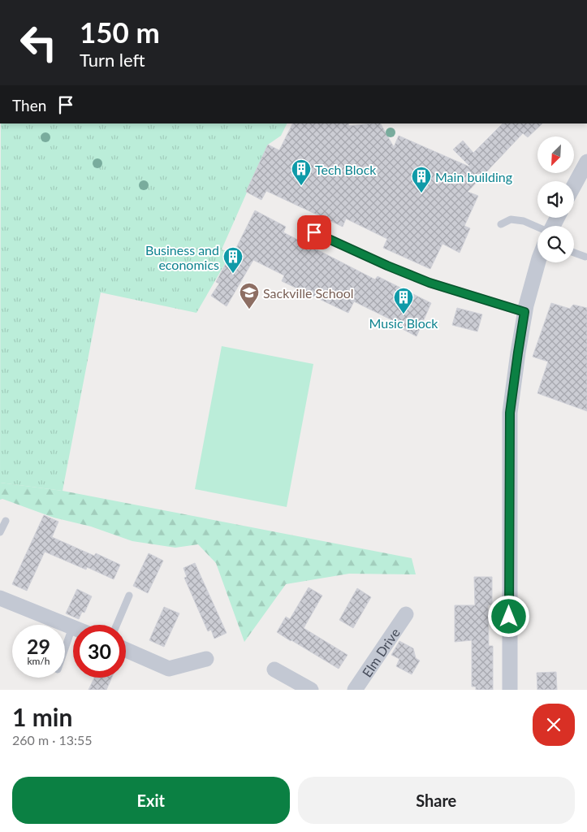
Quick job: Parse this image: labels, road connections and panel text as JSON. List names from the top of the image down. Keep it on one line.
{"streets":{"street":["Elm Drive"]},"places":{"building":["Tech Block","Main building","Business and economics","Music Block"],"school or university":["Sackville School"]},"north":"bottom left","page":{"turn":["150 m","Turn left"],"then":"Then","speed":"29 km/h","limit":"30","heading":["1 min","260 m · 13:55"],"buttons":["Exit","Share"]}}
